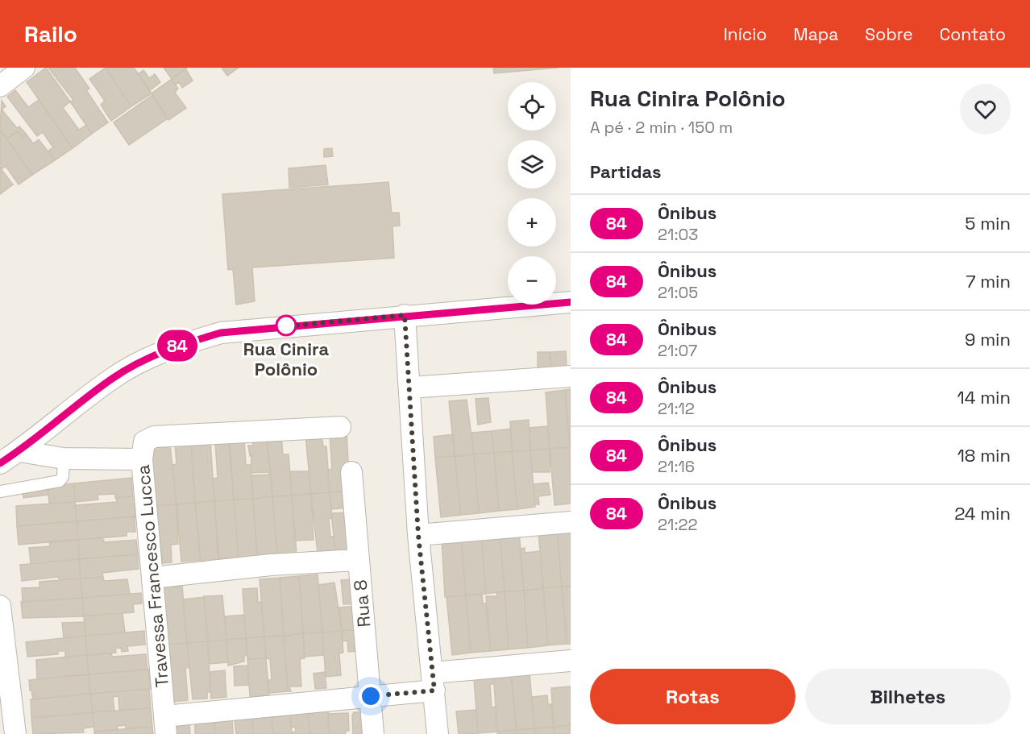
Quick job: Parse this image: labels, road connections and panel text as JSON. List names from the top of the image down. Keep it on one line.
{"streets":{"street":["Travessa Francesco Lucca","Rua 8"]},"places":["Rua Cinira Polônio"],"lines":["bus line 84"],"page":{"header":"Railo","nav":["Início","Mapa","Sobre","Contato"],"on_map":"84","heading":[["Rua Cinira Polônio","A pé · 2 min · 150 m"],"Partidas"],"map_buttons":["+","−"],"list":[{"mark":"84","name":"Ônibus","note":"21:03","value":"5 min"},{"mark":"84","name":"Ônibus","note":"21:05","value":"7 min"},{"mark":"84","name":"Ônibus","note":"21:07","value":"9 min"},{"mark":"84","name":"Ônibus","note":"21:12","value":"14 min"},{"mark":"84","name":"Ônibus","note":"21:16","value":"18 min"},{"mark":"84","name":"Ônibus","note":"21:22","value":"24 min"}],"buttons":["Rotas","Bilhetes"]}}
